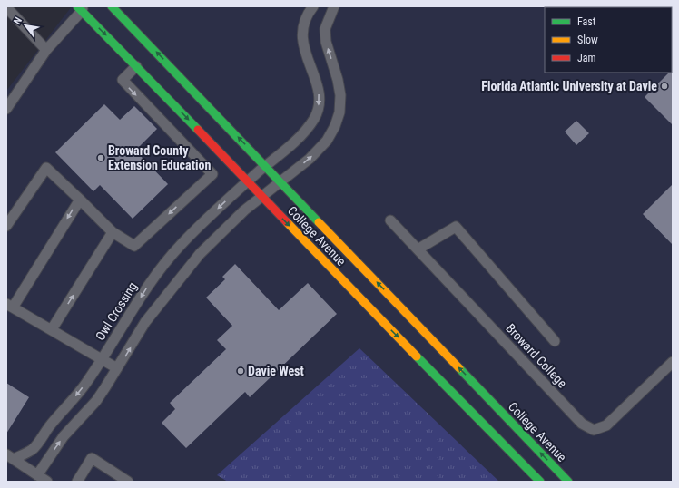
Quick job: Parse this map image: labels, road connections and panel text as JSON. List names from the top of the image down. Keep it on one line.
{"streets":{"street":["College Avenue"],"lane":["Owl Crossing","Broward College"]},"crossings":[["College Avenue","Owl Crossing"]],"places":["Florida Atlantic University at Davie","Broward County Extension Education","Davie West"],"legend":["Fast","Slow","Jam"],"north":"top left"}
